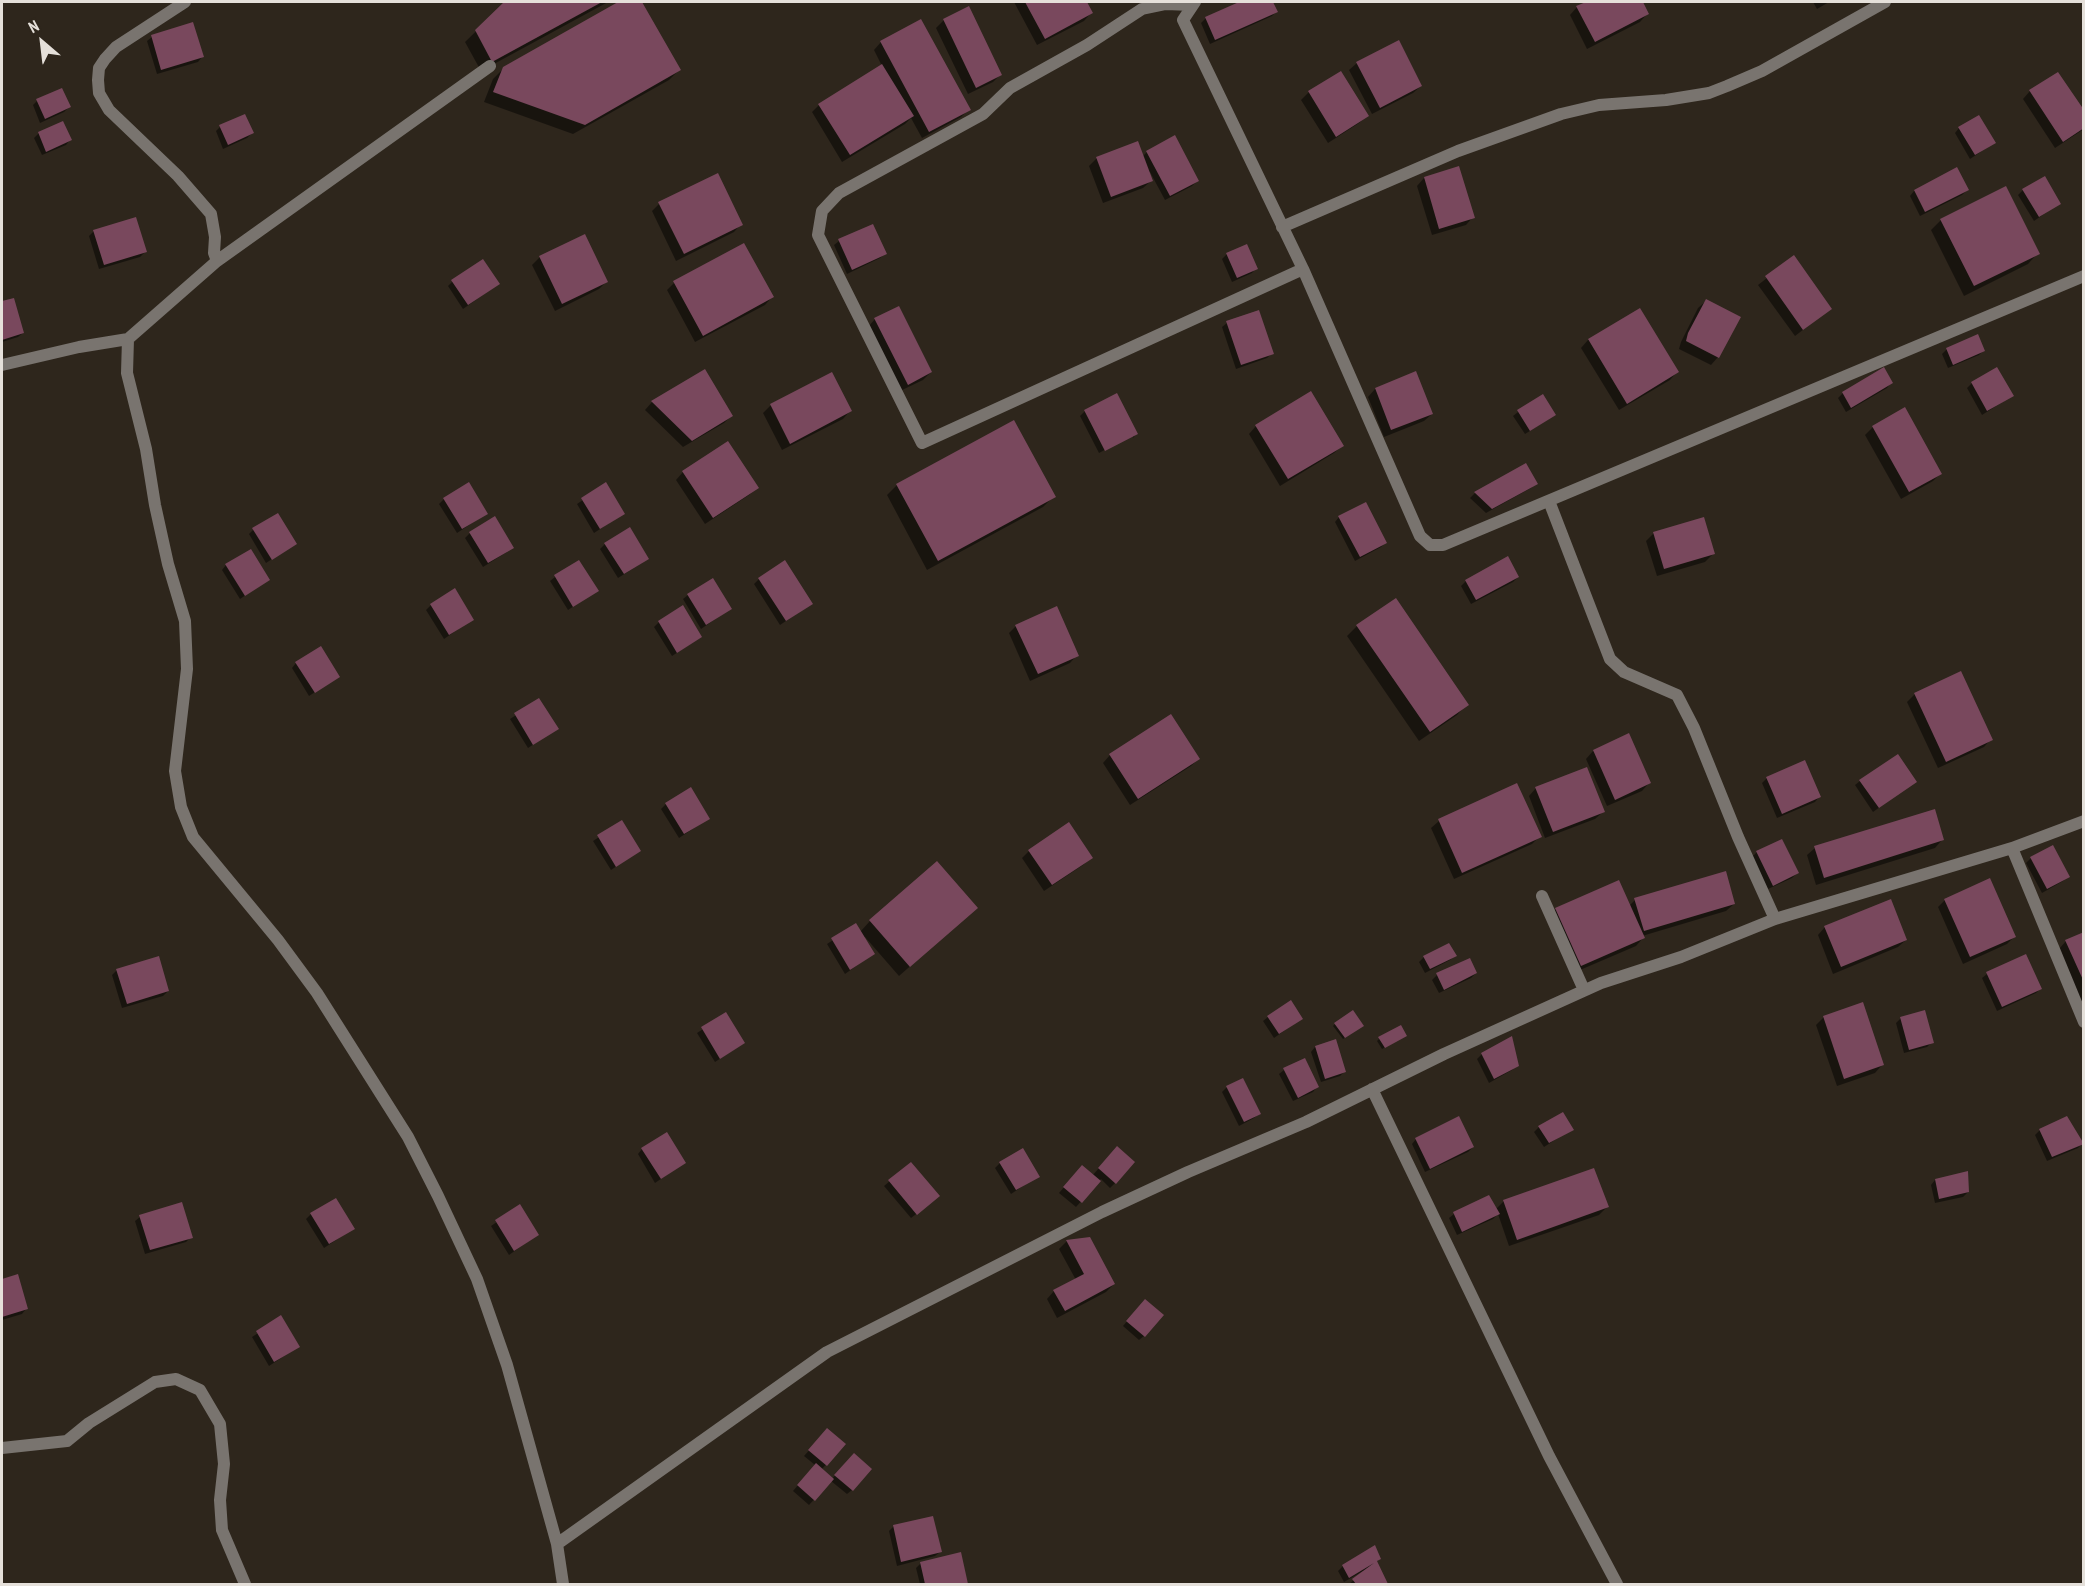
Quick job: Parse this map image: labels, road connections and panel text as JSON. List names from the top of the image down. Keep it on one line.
{"north":"top left"}
